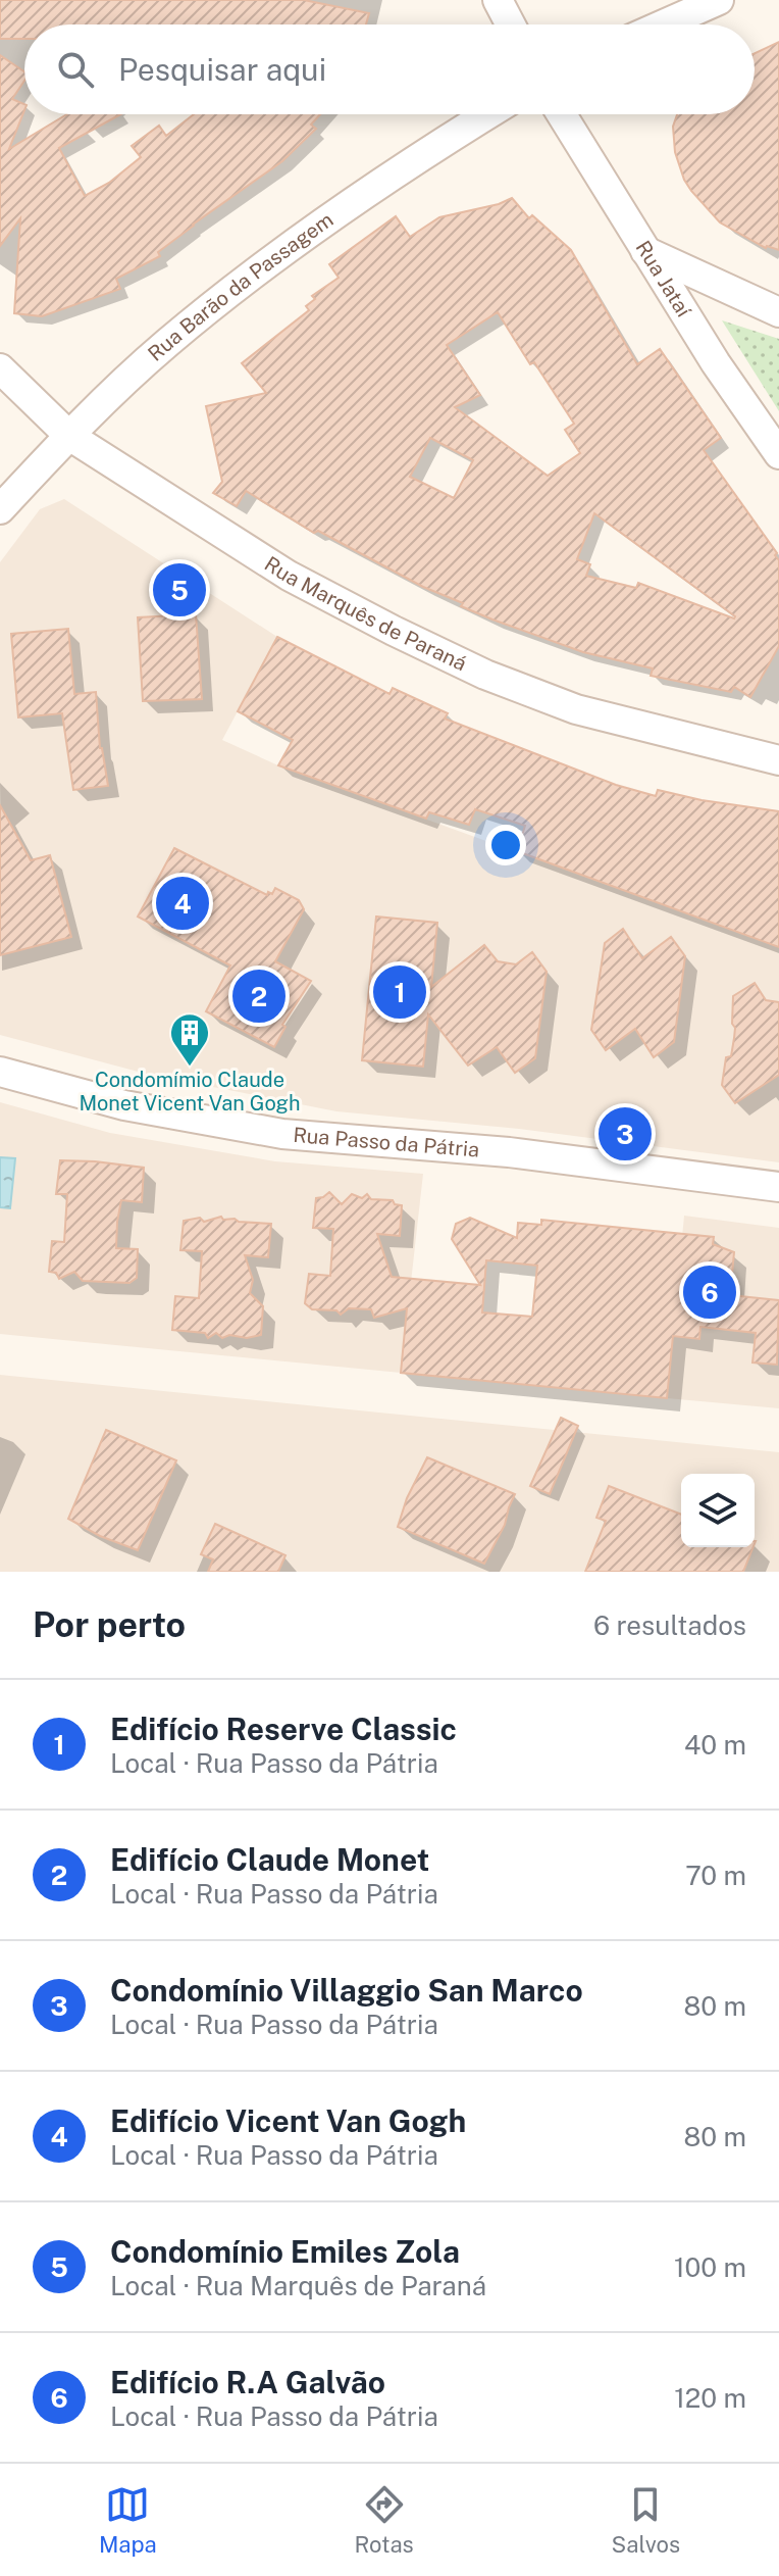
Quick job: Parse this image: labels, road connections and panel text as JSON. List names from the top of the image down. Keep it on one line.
{"streets":{"street":["Rua Jataí","Rua Barão da Passagem","Rua Marquês de Paraná","Rua Passo da Pátria"]},"crossings":[["Rua Barão da Passagem","Rua Marquês de Paraná"]],"places":{"building":["Condomímio Claude Monet Vicent Van Gogh"]},"page":{"search":"Pesquisar aqui","pins":["5","4","1","2","3","6"],"heading":["Por perto","6 resultados"],"list":[{"mark":"1","name":"Edifício Reserve Classic","note":"Local · Rua Passo da Pátria","value":"40 m"},{"mark":"2","name":"Edifício Claude Monet","note":"Local · Rua Passo da Pátria","value":"70 m"},{"mark":"3","name":"Condomínio Villaggio San Marco","note":"Local · Rua Passo da Pátria","value":"80 m"},{"mark":"4","name":"Edifício Vicent Van Gogh","note":"Local · Rua Passo da Pátria","value":"80 m"},{"mark":"5","name":"Condomínio Emiles Zola","note":"Local · Rua Marquês de Paraná","value":"100 m"},{"mark":"6","name":"Edifício R.A Galvão","note":"Local · Rua Passo da Pátria","value":"120 m"}],"nav":["Mapa","Rotas","Salvos"]}}
